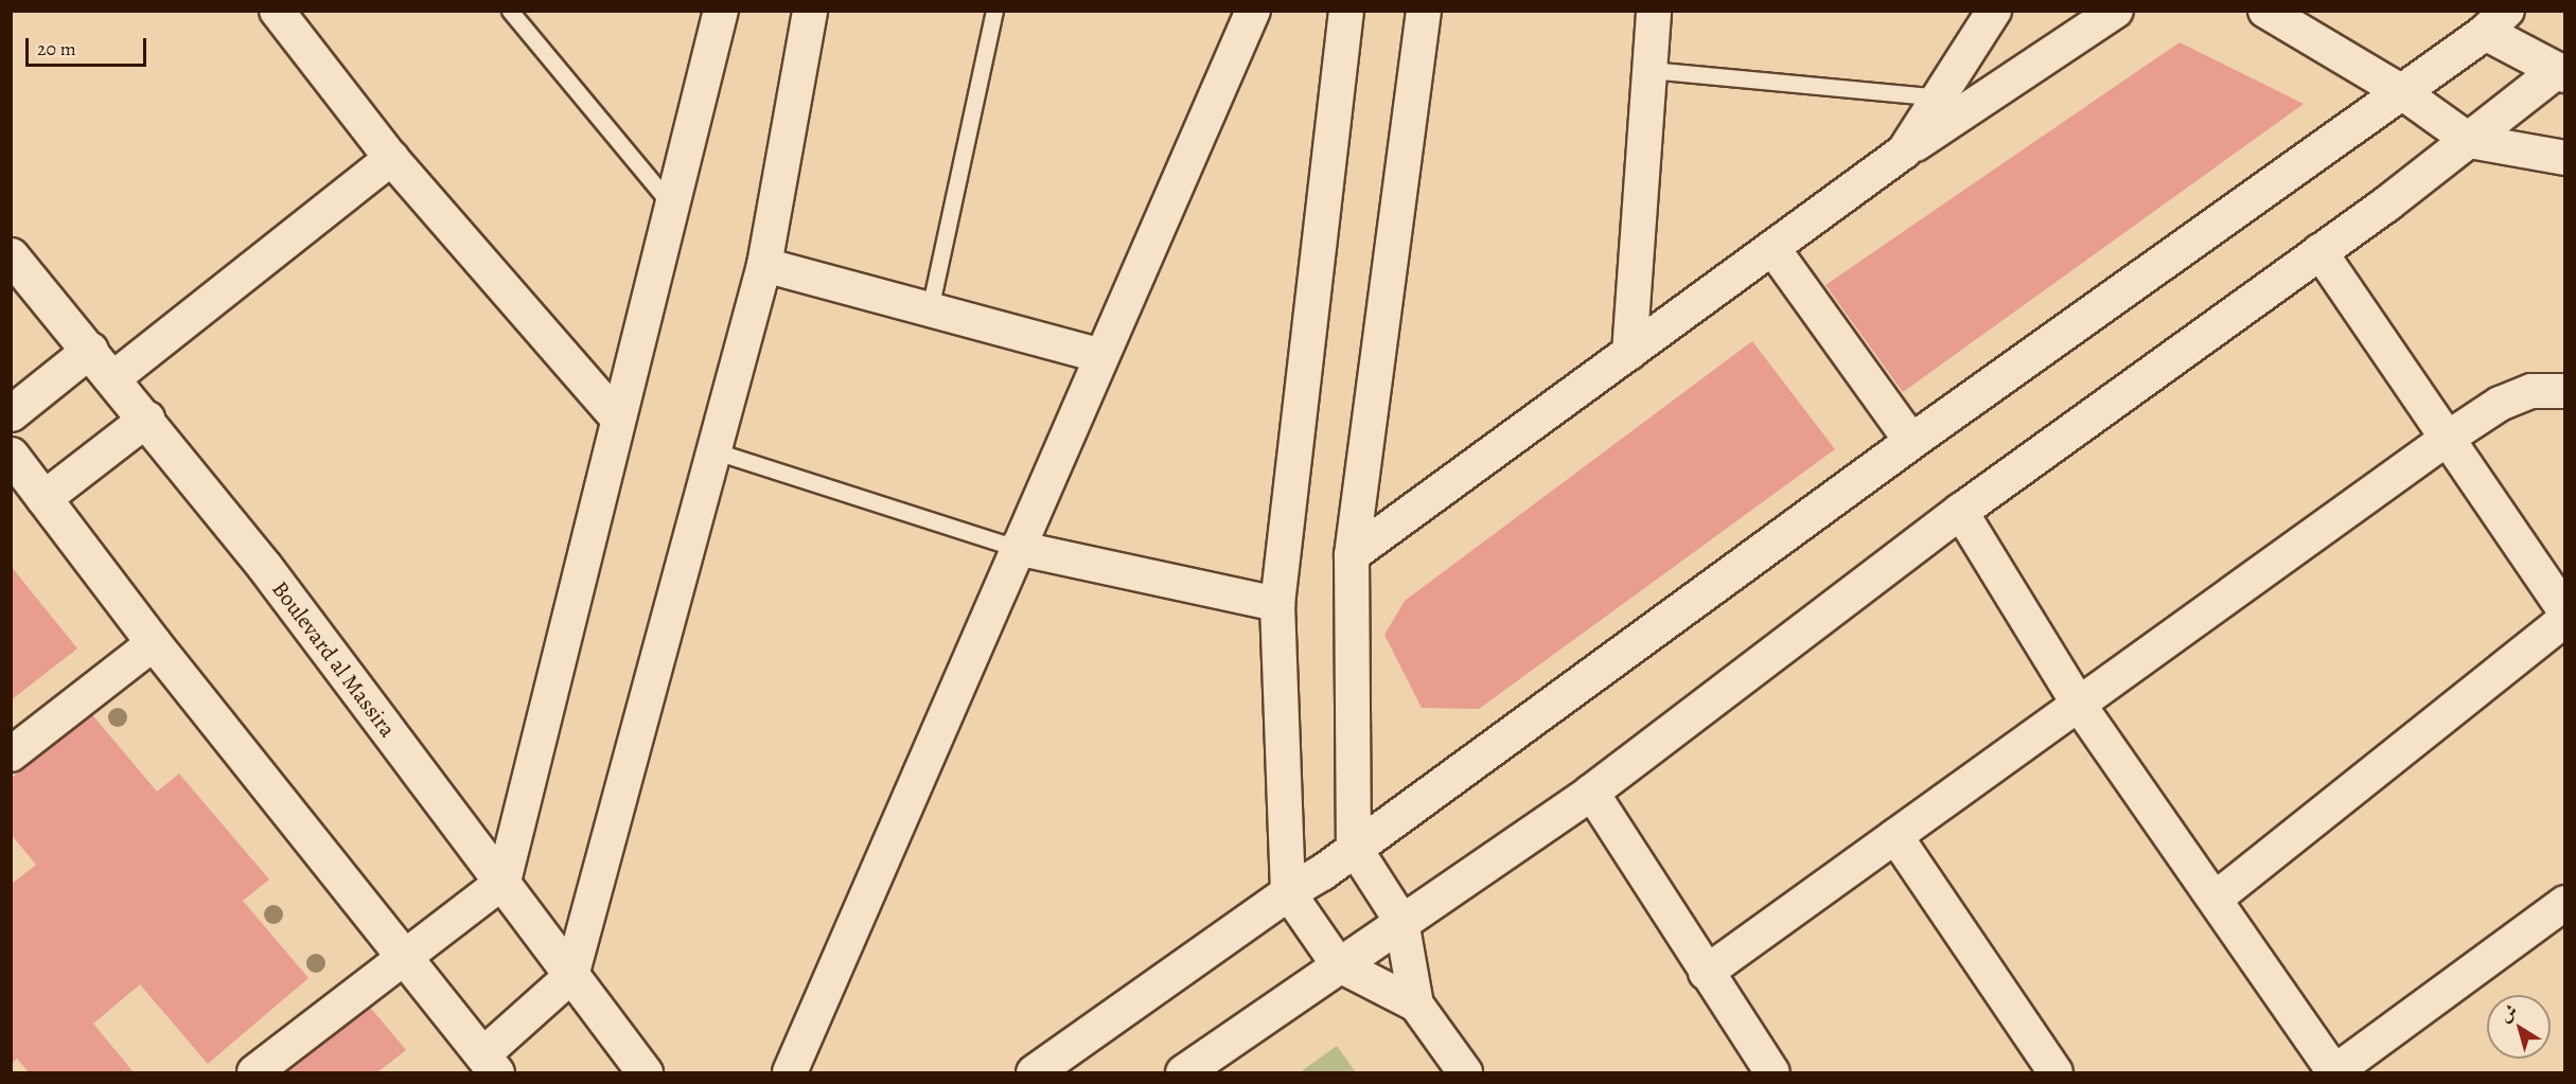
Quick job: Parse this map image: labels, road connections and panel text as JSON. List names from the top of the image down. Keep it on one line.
{"streets":{"street":["Boulevard al Massira"]},"scale_bar":"20 m","north":"top left"}
